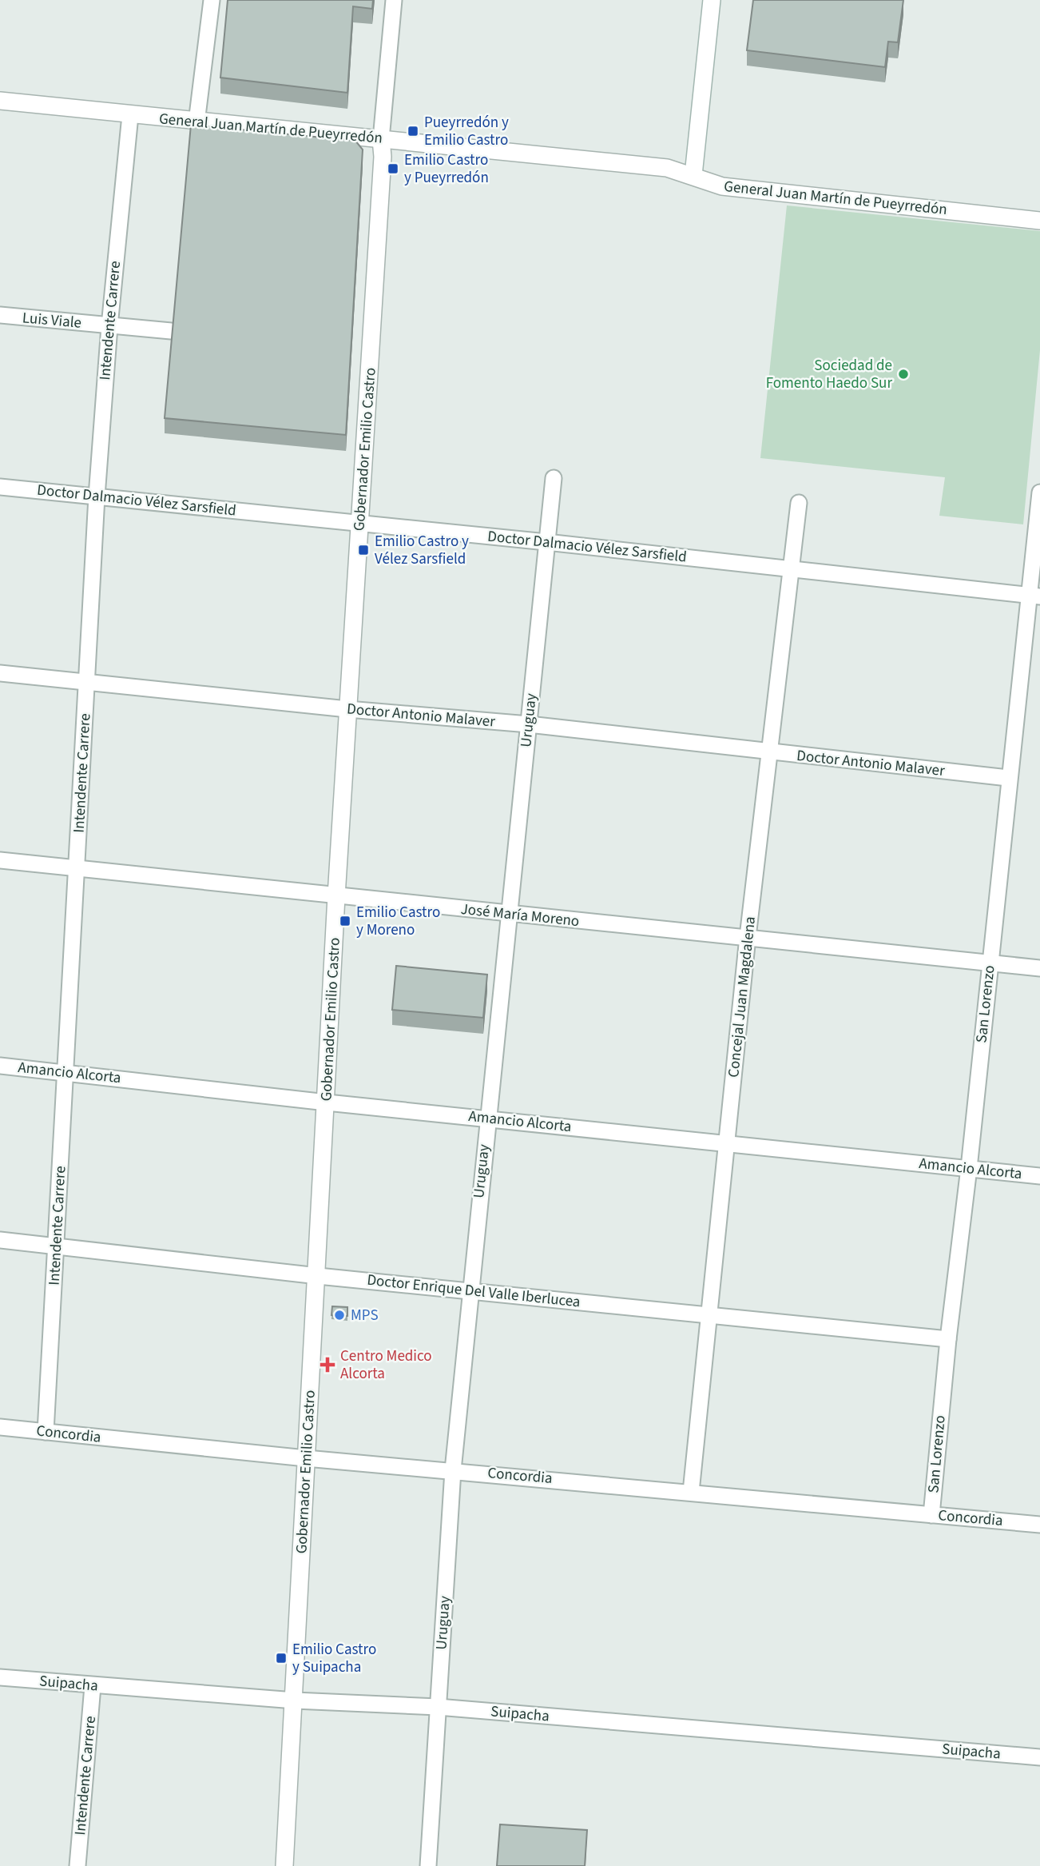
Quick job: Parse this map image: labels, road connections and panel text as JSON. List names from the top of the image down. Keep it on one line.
{"streets":{"street":["General Juan Martín de Pueyrredón","Luis Viale","Intendente Carrere","Gobernador Emilio Castro","Doctor Dalmacio Vélez Sarsfield","Doctor Antonio Malaver","Uruguay","José María Moreno","Concejal Juan Magdalena","San Lorenzo","Amancio Alcorta","Doctor Enrique Del Valle Iberlucea","Concordia","Suipacha"]},"crossings":[["General Juan Martín de Pueyrredón","Intendente Carrere"],["General Juan Martín de Pueyrredón","Gobernador Emilio Castro"],["Luis Viale","Intendente Carrere"],["Intendente Carrere","Doctor Dalmacio Vélez Sarsfield"],["Intendente Carrere","Doctor Antonio Malaver"],["Intendente Carrere","José María Moreno"],["Intendente Carrere","Amancio Alcorta"],["Intendente Carrere","Doctor Enrique Del Valle Iberlucea"],["Intendente Carrere","Concordia"],["Intendente Carrere","Suipacha"],["Gobernador Emilio Castro","Doctor Dalmacio Vélez Sarsfield"],["Gobernador Emilio Castro","Doctor Antonio Malaver"],["Gobernador Emilio Castro","José María Moreno"],["Gobernador Emilio Castro","Amancio Alcorta"],["Gobernador Emilio Castro","Doctor Enrique Del Valle Iberlucea"],["Gobernador Emilio Castro","Concordia"],["Gobernador Emilio Castro","Suipacha"],["Doctor Dalmacio Vélez Sarsfield","Uruguay"],["Doctor Dalmacio Vélez Sarsfield","Concejal Juan Magdalena"],["Doctor Dalmacio Vélez Sarsfield","San Lorenzo"],["Doctor Antonio Malaver","Uruguay"],["Doctor Antonio Malaver","Concejal Juan Magdalena"],["Doctor Antonio Malaver","San Lorenzo"],["Uruguay","José María Moreno"],["Uruguay","Amancio Alcorta"],["Uruguay","Doctor Enrique Del Valle Iberlucea"],["Uruguay","Concordia"],["Uruguay","Suipacha"],["José María Moreno","Concejal Juan Magdalena"],["José María Moreno","San Lorenzo"],["Concejal Juan Magdalena","Amancio Alcorta"],["Concejal Juan Magdalena","Doctor Enrique Del Valle Iberlucea"],["Concejal Juan Magdalena","Concordia"],["San Lorenzo","Amancio Alcorta"],["San Lorenzo","Doctor Enrique Del Valle Iberlucea"],["San Lorenzo","Concordia"]],"places":{"transit":["Pueyrredón y Emilio Castro","Emilio Castro y Pueyrredón","Emilio Castro y Vélez Sarsfield","Emilio Castro y Moreno","Emilio Castro y Suipacha"],"other":["Sociedad de Fomento Haedo Sur","MPS"],"health":["Centro Medico Alcorta"]}}
